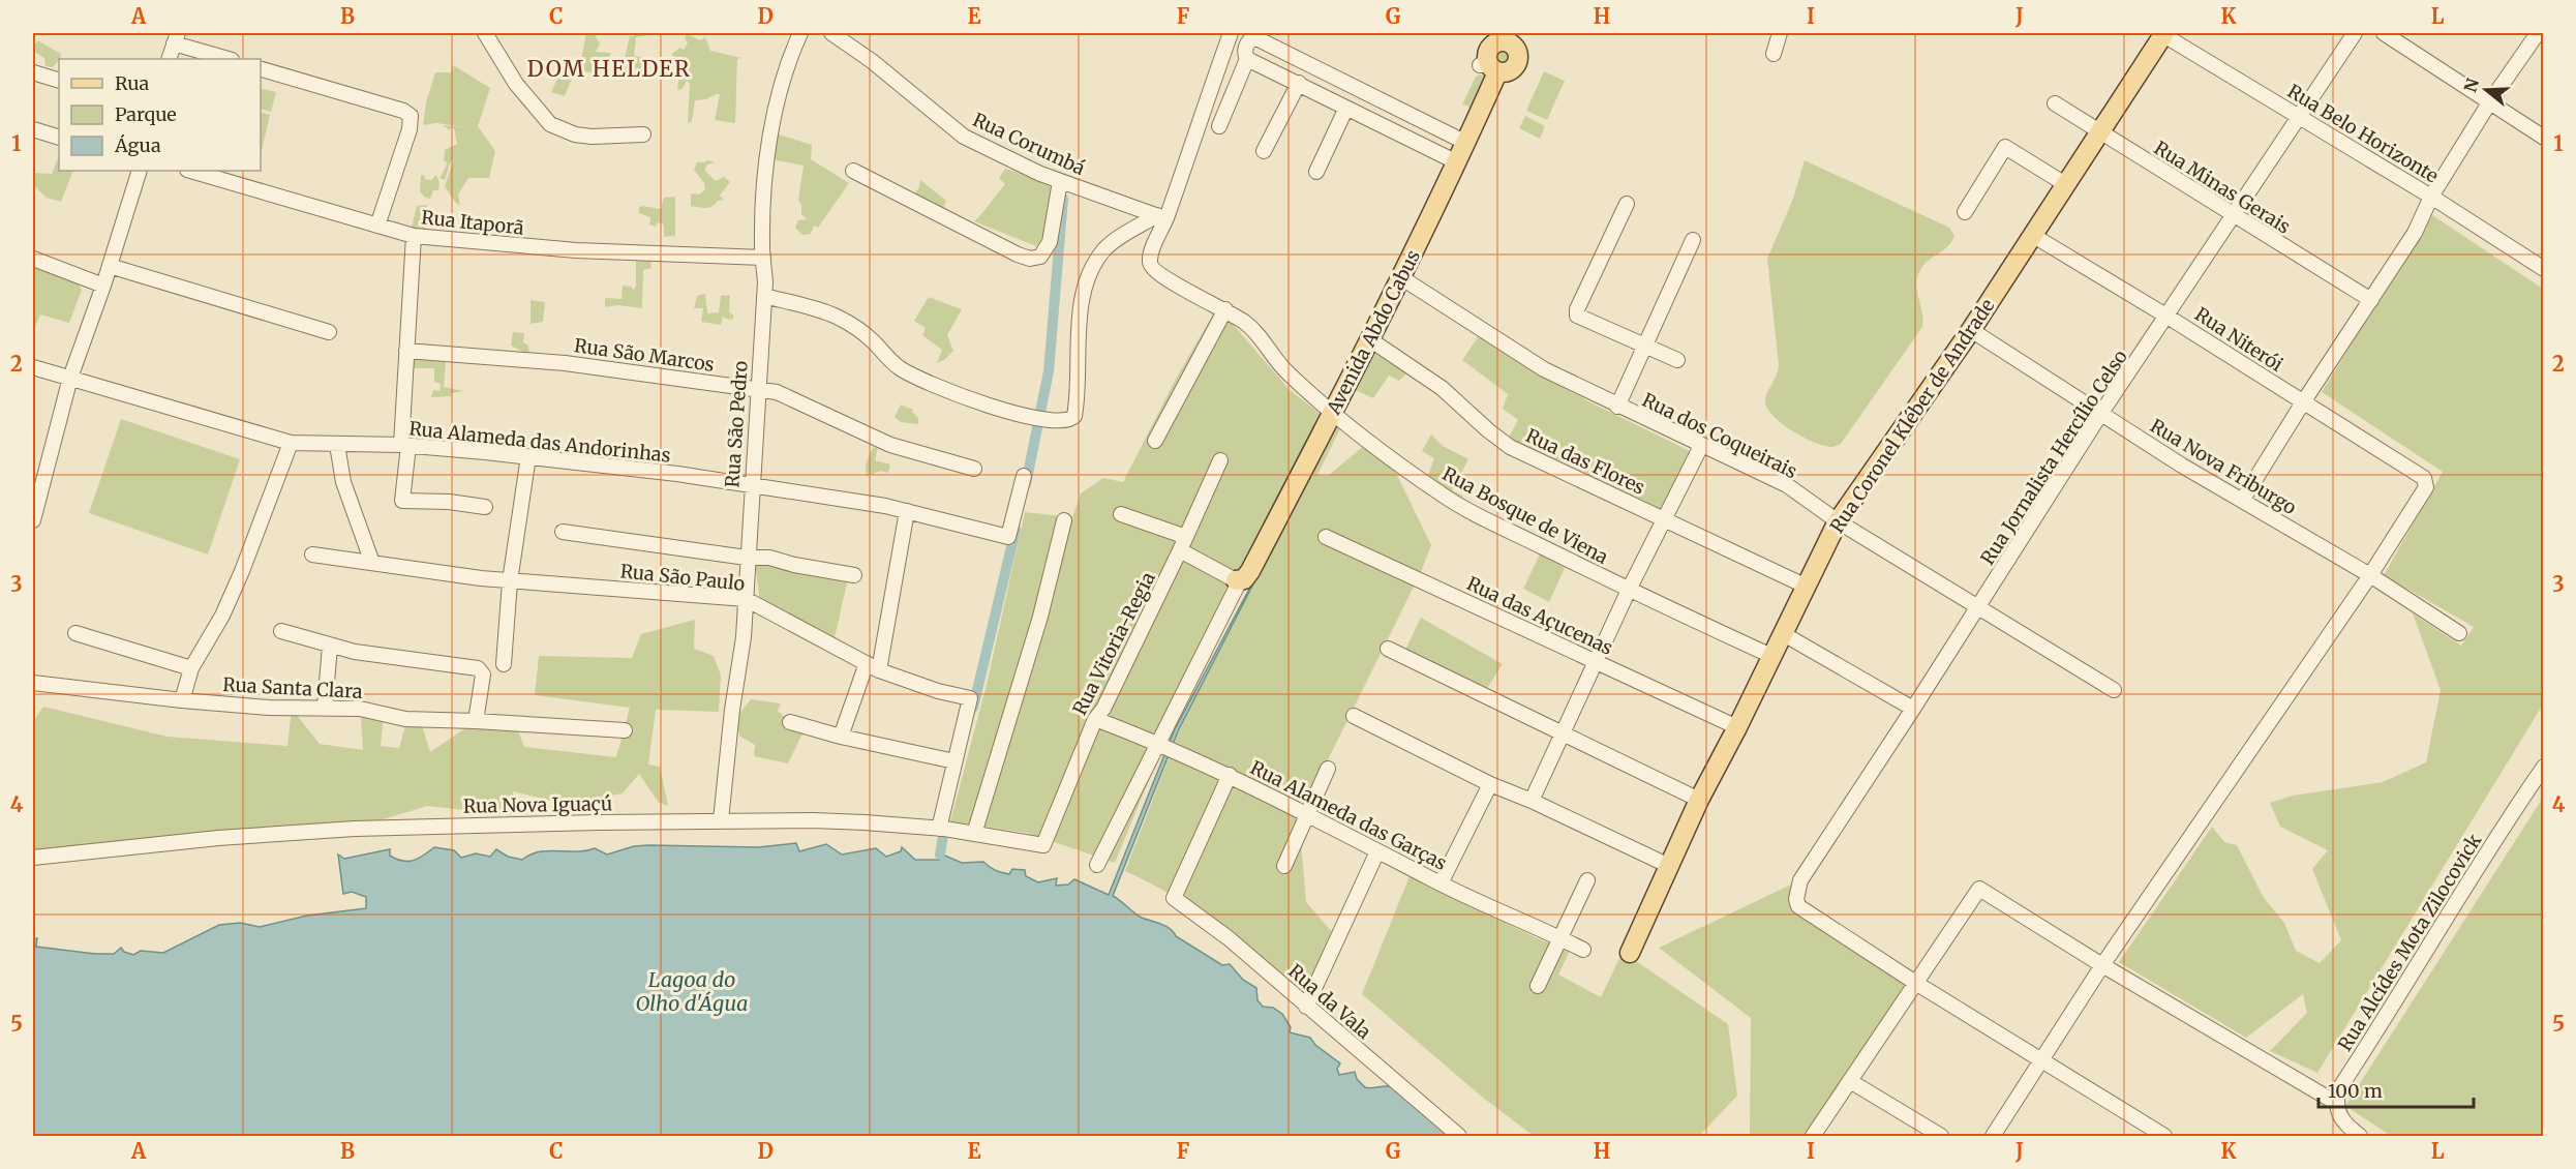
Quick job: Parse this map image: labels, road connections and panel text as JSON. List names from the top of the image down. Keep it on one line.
{"streets":{"main road":["Avenida Abdo Cabus","Rua Coronel Kléber de Andrade"],"street":["Rua Belo Horizonte","Rua Corumbá","Rua Minas Gerais","Rua Itaporã","Rua Niterói","Rua São Marcos","Rua São Pedro","Rua dos Coqueirais","Rua Alameda das Andorinhas","Rua Jornalista Hercílio Celso","Rua das Flores","Rua Nova Friburgo","Rua Bosque de Viena","Rua São Paulo","Rua das Açucenas","Rua Vitoria-Regia","Rua Santa Clara","Rua Nova Iguaçú","Rua Alameda das Garças","Rua Alcídes Mota Zilocovick","Rua da Vala"]},"crossings":[["Rua Belo Horizonte","Rua Coronel Kléber de Andrade"],["Rua Belo Horizonte","Rua Jornalista Hercílio Celso"],["Rua Corumbá","Rua Bosque de Viena"],["Rua Minas Gerais","Rua Coronel Kléber de Andrade"],["Rua Minas Gerais","Rua Jornalista Hercílio Celso"],["Rua Itaporã","Rua São Pedro"],["Avenida Abdo Cabus","Rua dos Coqueirais"],["Avenida Abdo Cabus","Rua das Flores"],["Avenida Abdo Cabus","Rua Bosque de Viena"],["Rua Niterói","Rua Coronel Kléber de Andrade"],["Rua Niterói","Rua Jornalista Hercílio Celso"],["Rua Niterói","Rua Nova Friburgo"],["Rua São Marcos","Rua São Pedro"],["Rua Coronel Kléber de Andrade","Rua dos Coqueirais"],["Rua Coronel Kléber de Andrade","Rua das Flores"],["Rua Coronel Kléber de Andrade","Rua Nova Friburgo"],["Rua Coronel Kléber de Andrade","Rua Bosque de Viena"],["Rua Coronel Kléber de Andrade","Rua das Açucenas"],["Rua São Pedro","Rua Alameda das Andorinhas"],["Rua São Pedro","Rua São Paulo"],["Rua São Pedro","Rua Nova Iguaçú"],["Rua dos Coqueirais","Rua Jornalista Hercílio Celso"],["Rua Jornalista Hercílio Celso","Rua Nova Friburgo"],["Rua Vitoria-Regia","Rua Nova Iguaçú"],["Rua Vitoria-Regia","Rua Alameda das Garças"],["Rua Alameda das Garças","Rua da Vala"]],"districts":["DOM HELDER"],"water":["Lagoa do Olho d'Água"],"legend":["Rua","Parque","Água"],"scale_bar":"100 m","north":"left","grid":{"columns":["A","B","C","D","E","F","G","H","I","J","K","L"],"rows":["1","2","3","4","5"]}}
